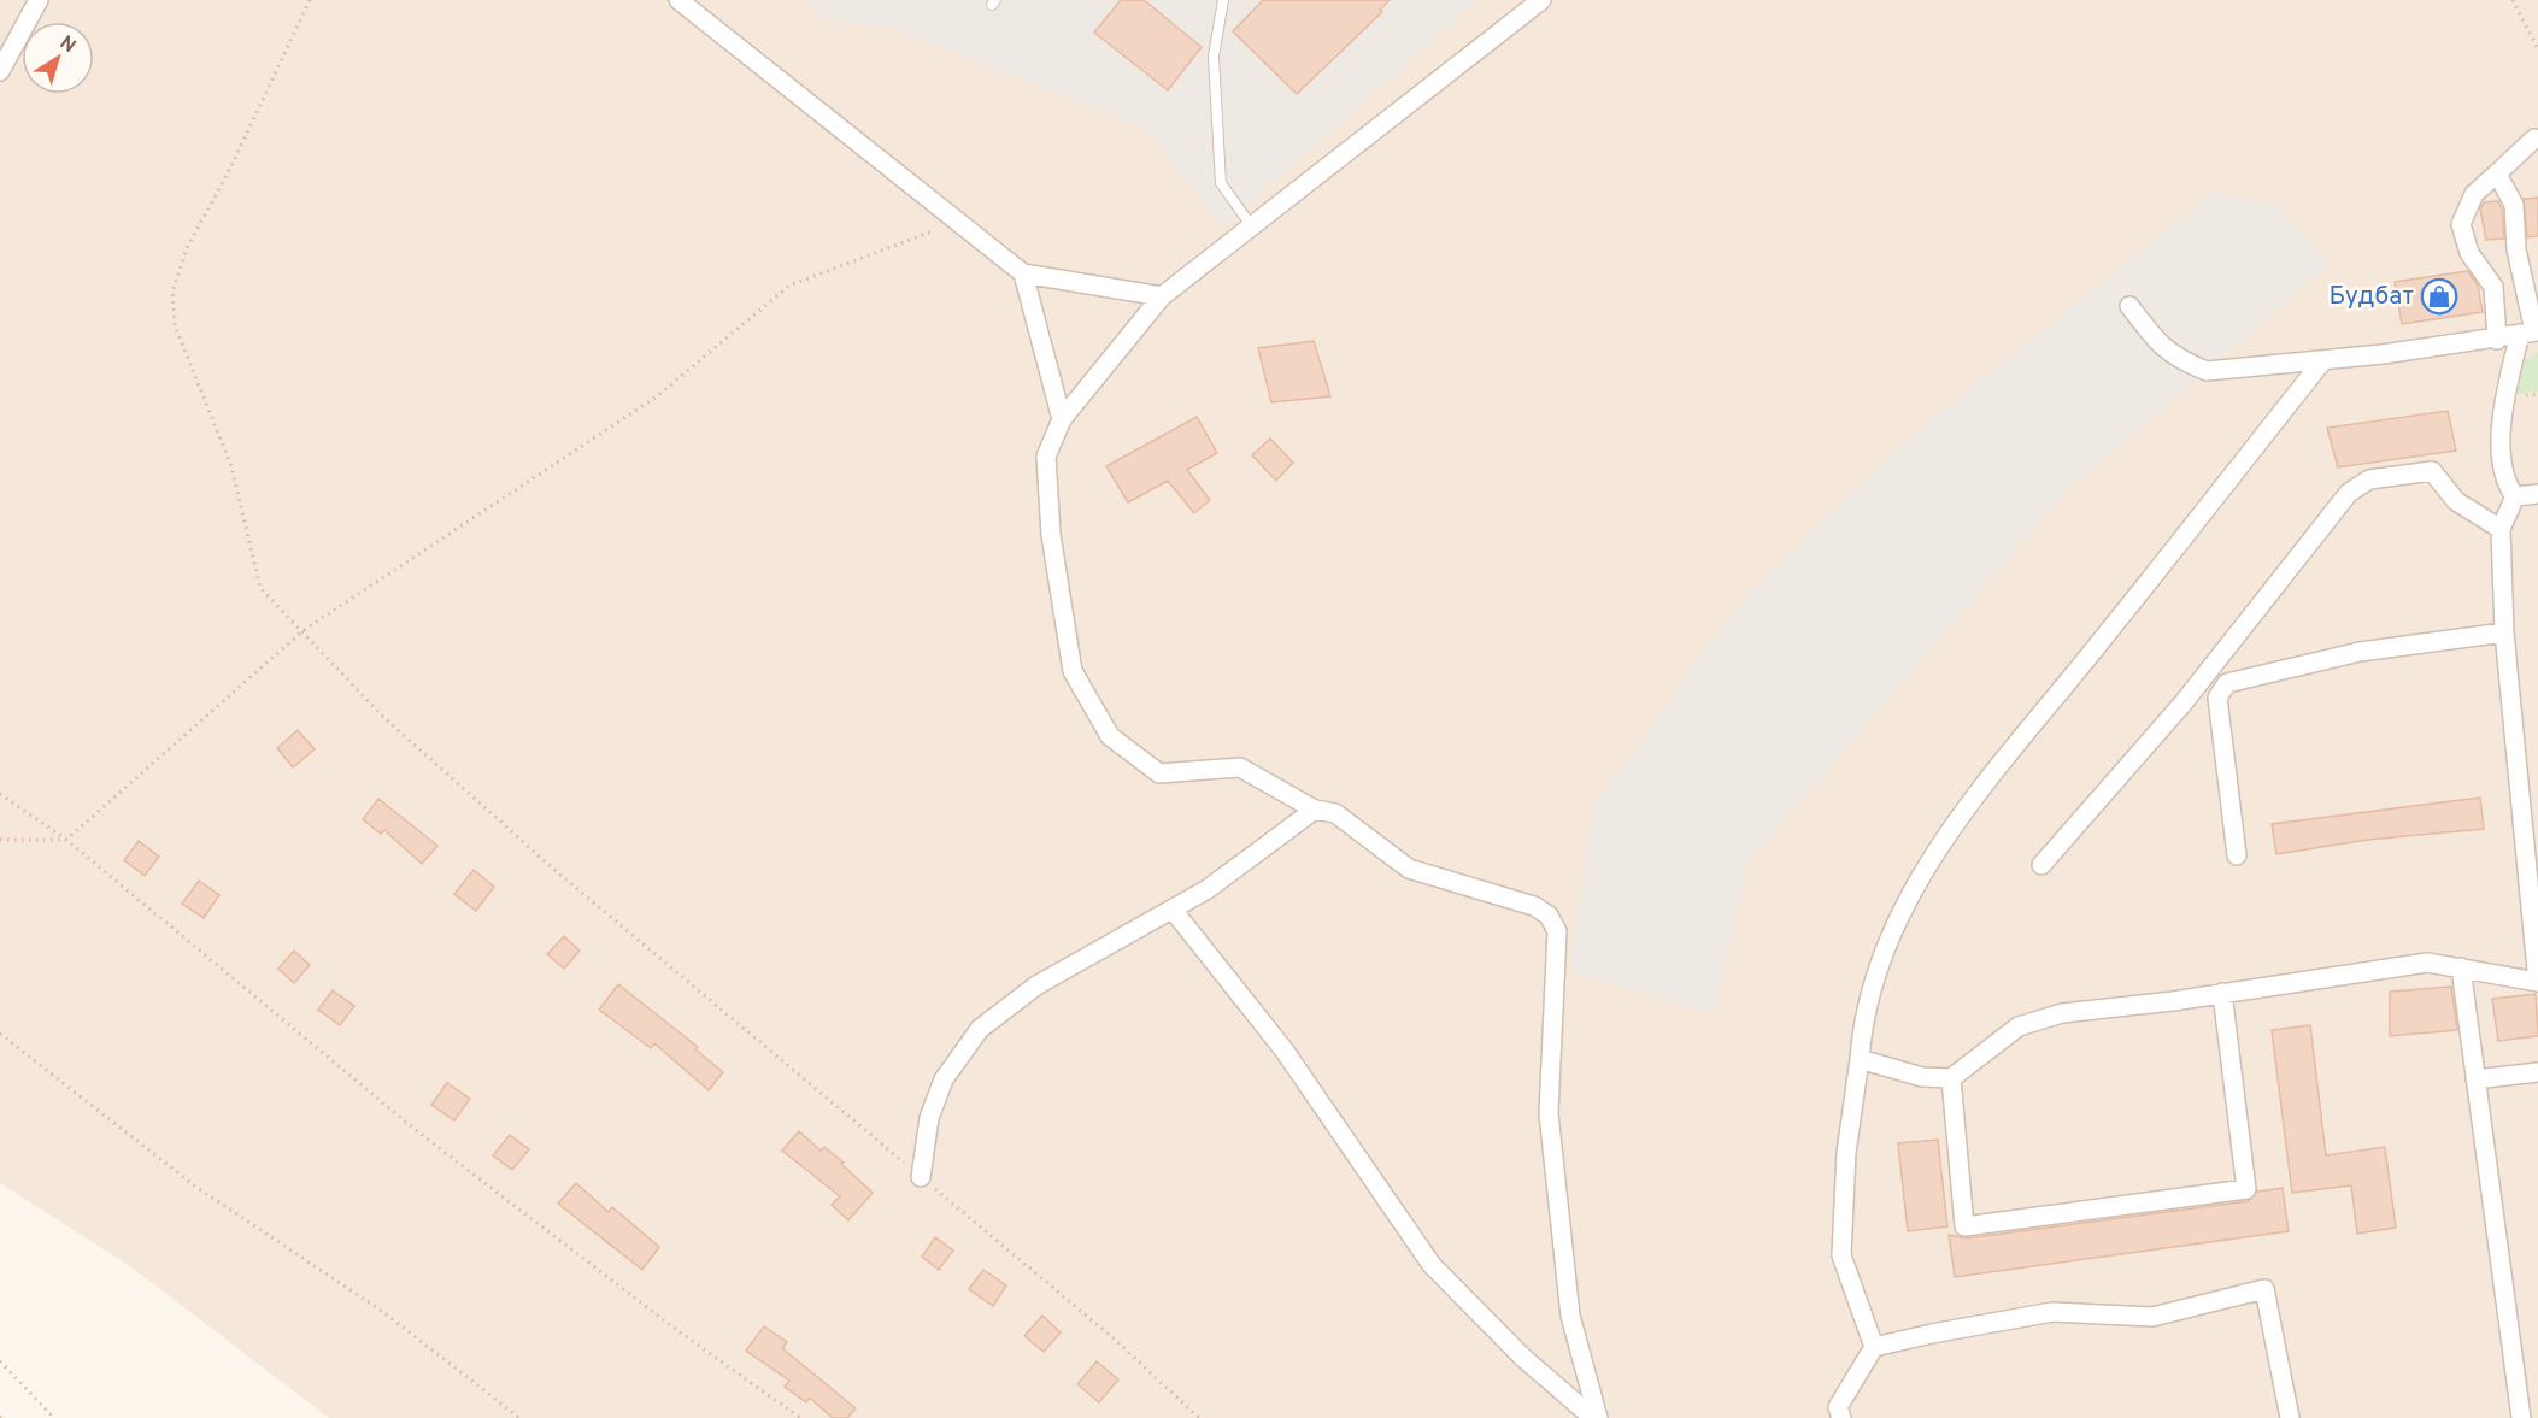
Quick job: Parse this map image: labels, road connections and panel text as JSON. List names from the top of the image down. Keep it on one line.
{"places":{"shop":["Будбат"]},"north":"top right"}
